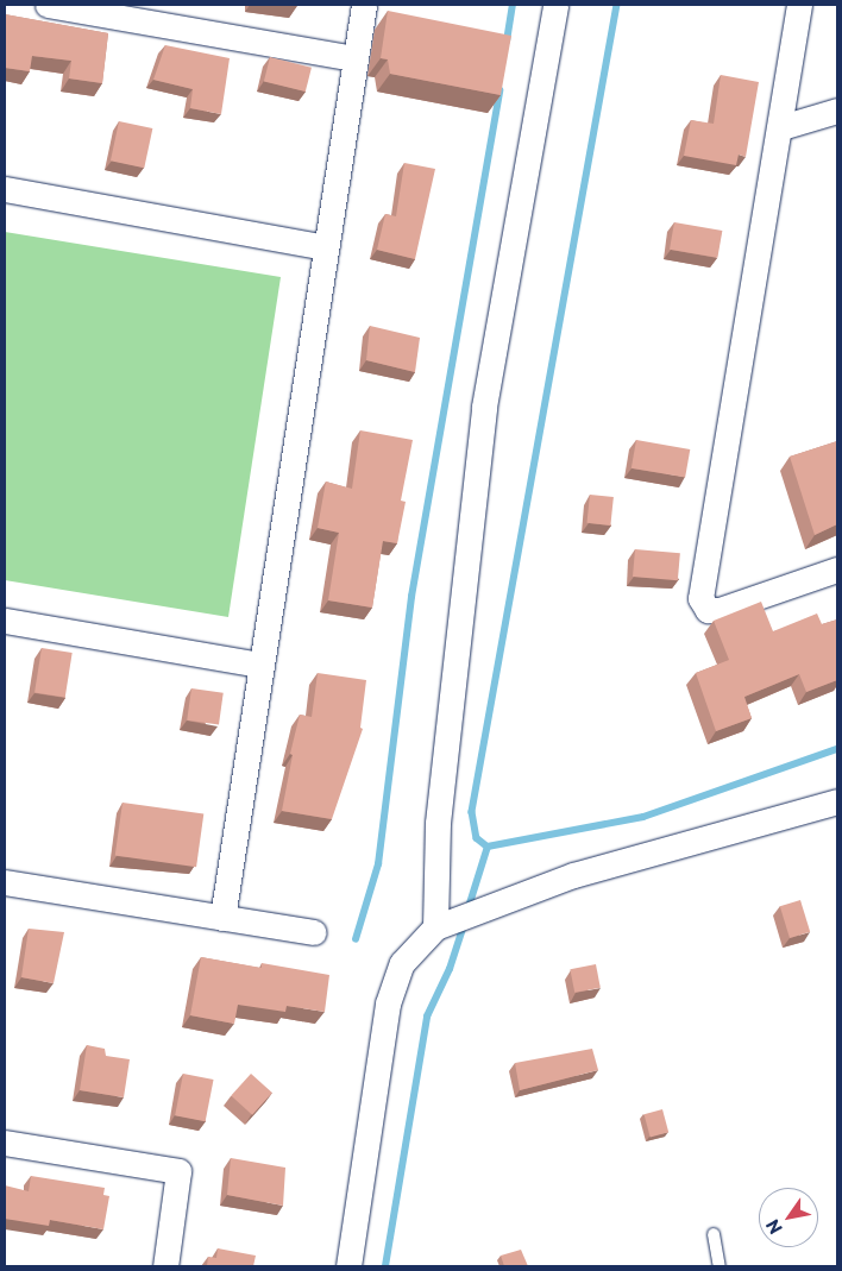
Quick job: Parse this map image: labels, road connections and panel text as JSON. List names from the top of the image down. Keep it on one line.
{"north":"bottom left"}
